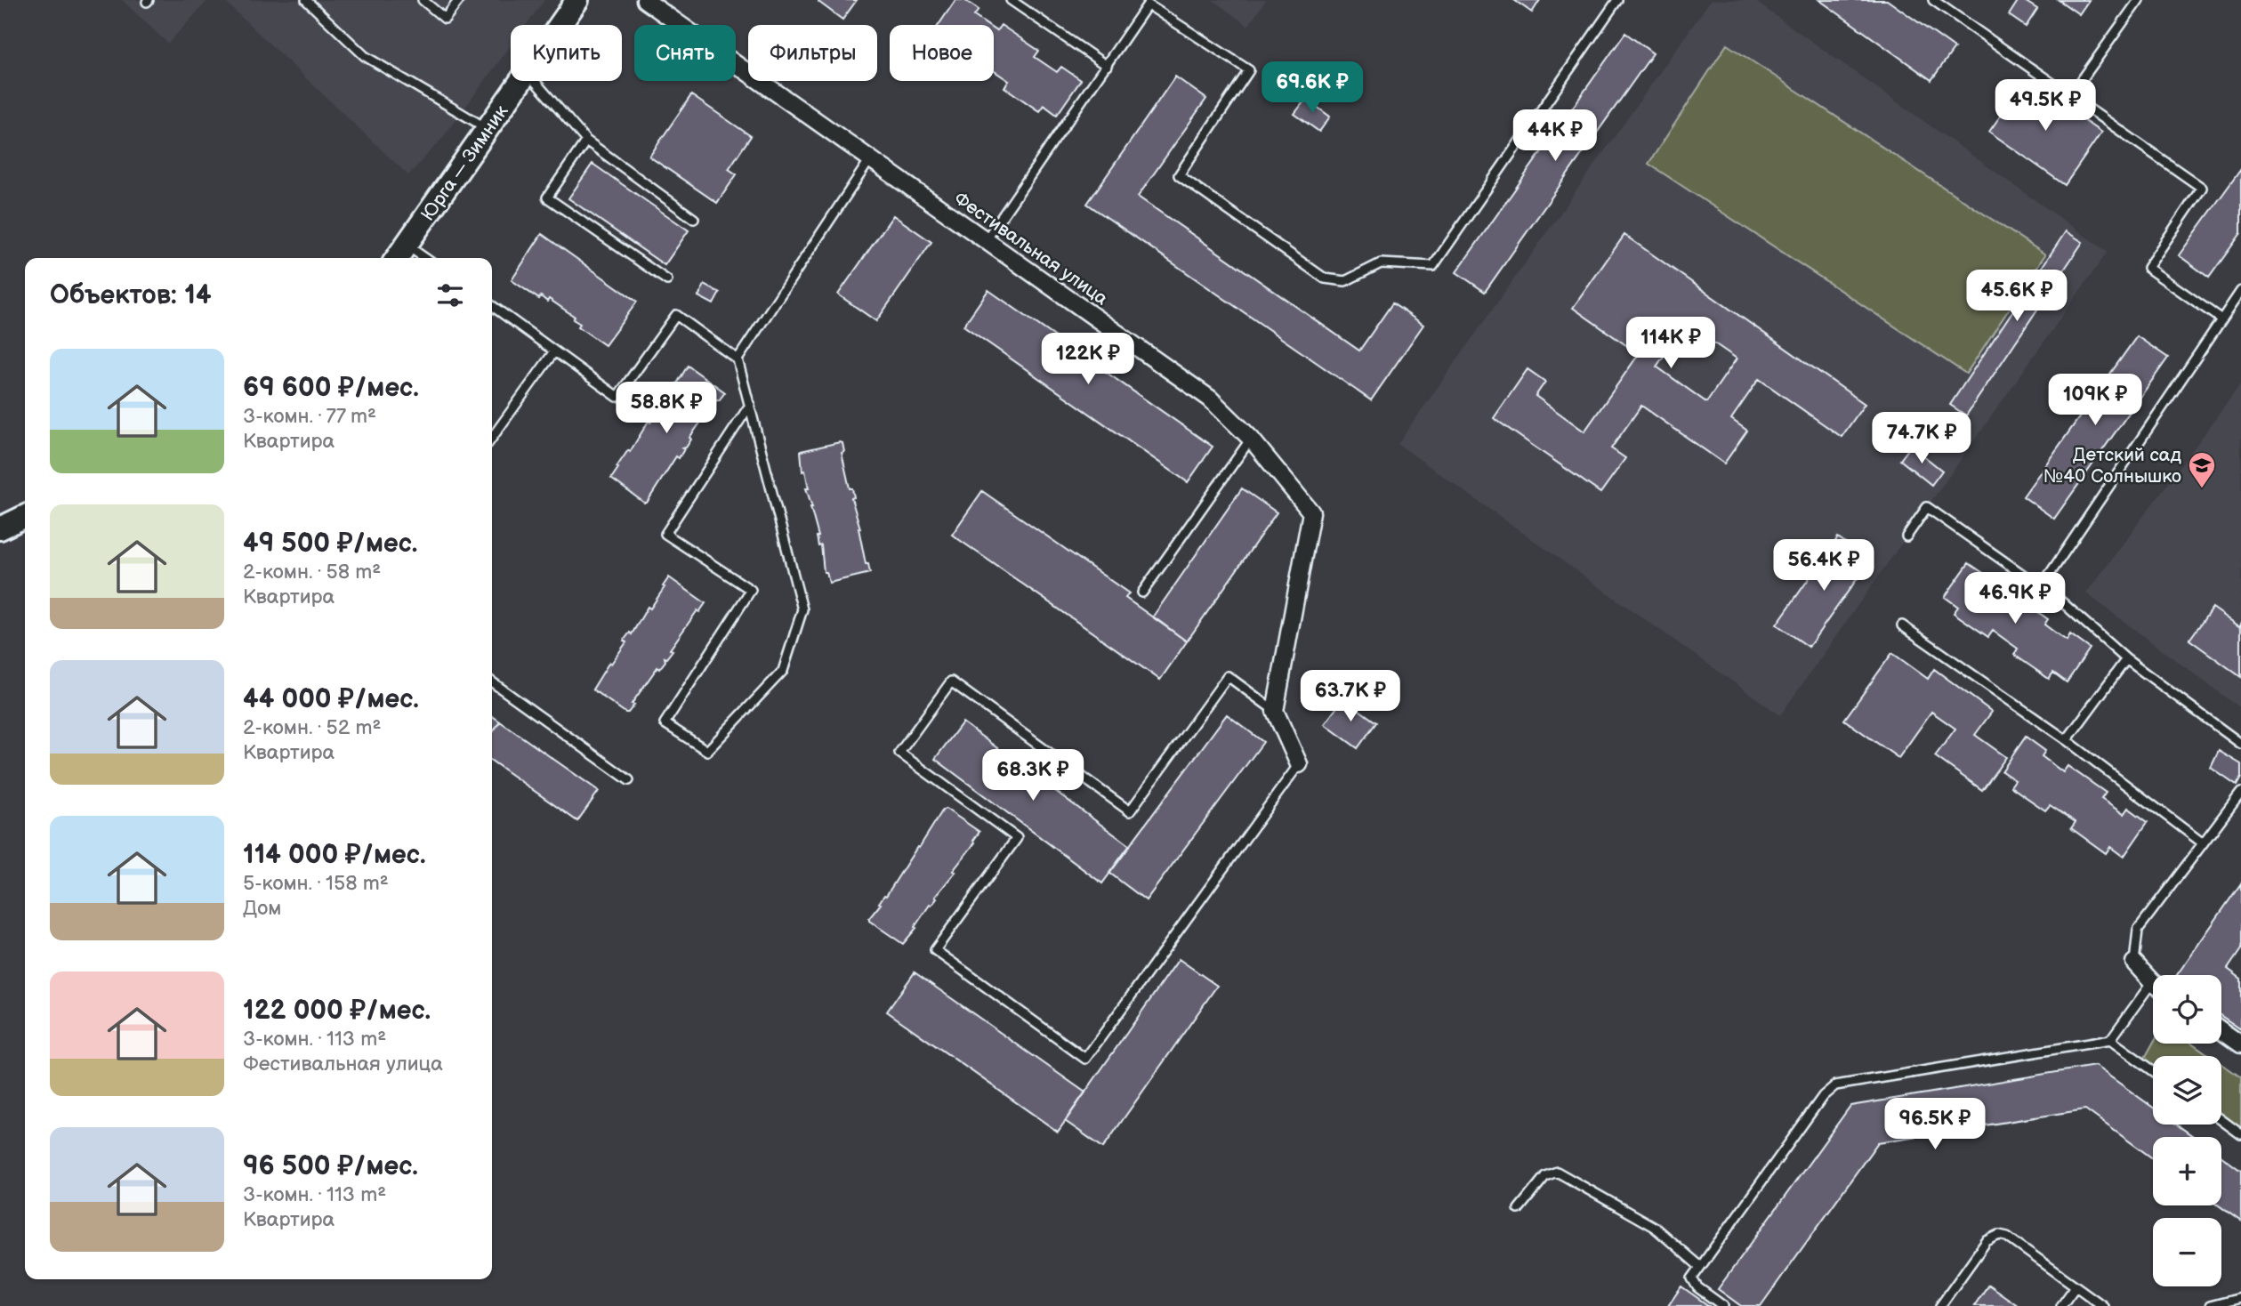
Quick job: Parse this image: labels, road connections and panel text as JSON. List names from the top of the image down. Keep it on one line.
{"streets":{"street":["Юрга — Зимник","Фестивальная улица"]},"places":{"school or university":["Детский сад №40 Солнышко"]},"page":{"chip":["Купить","Снять","Фильтры","Новое"],"price":["69.6K ₽","49.5K ₽","44K ₽","45.6K ₽","114K ₽","122K ₽","109K ₽","58.8K ₽","74.7K ₽","56.4K ₽","46.9K ₽","63.7K ₽","68.3K ₽","96.5K ₽"],"heading":"Объектов: 14","list":[{"name":"69 600 ₽/мес.","note":"3-комн. · 77 m² · Квартира"},{"name":"49 500 ₽/мес.","note":"2-комн. · 58 m² · Квартира"},{"name":"44 000 ₽/мес.","note":"2-комн. · 52 m² · Квартира"},{"name":"114 000 ₽/мес.","note":"5-комн. · 158 m² · Дом"},{"name":"122 000 ₽/мес.","note":"3-комн. · 113 m² · Фестивальная улица"},{"name":"96 500 ₽/мес.","note":"3-комн. · 113 m² · Квартира"}],"map_buttons":["+","−"]}}
